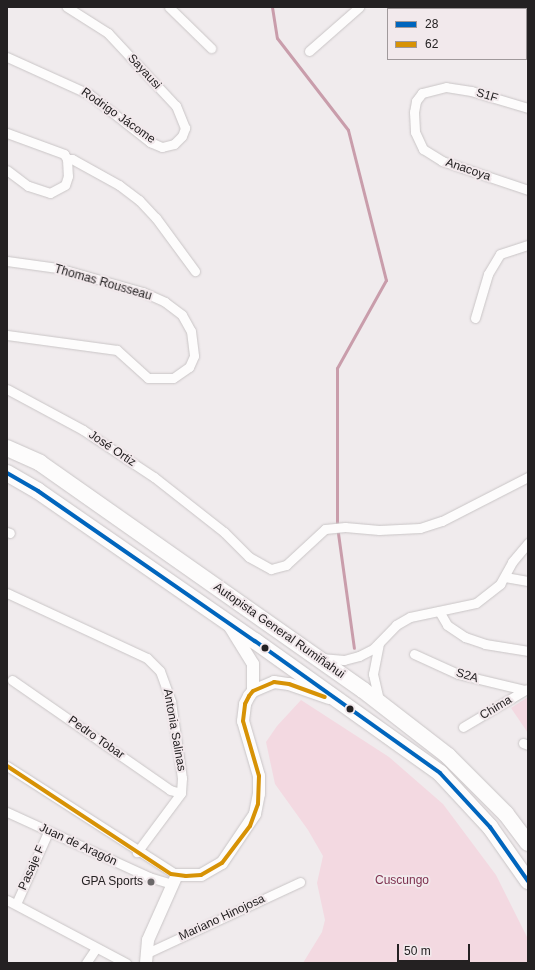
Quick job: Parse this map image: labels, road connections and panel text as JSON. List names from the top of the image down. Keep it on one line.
{"streets":{"highway":["Autopista General Rumiñahui"],"street":["Sayausi","S1F","Rodrigo Jácome","Anacoya","Thomas Rousseau","José Ortiz","S2A","Chima","Antonia Salinas","Pedro Tobar","Juan de Aragón","Pasaje F","Mariano Hinojosa"]},"crossings":[["Sayausi","Rodrigo Jácome"],["S1F","Anacoya"],["S2A","Chima"],["Antonia Salinas","Pedro Tobar"],["Juan de Aragón","Pasaje F"],["Juan de Aragón","Mariano Hinojosa"]],"parks":["Cuscungo"],"places":["GPA Sports"],"lines":["transit line 28","transit line 62"],"legend":["28","62"],"scale_bar":"50 m"}
